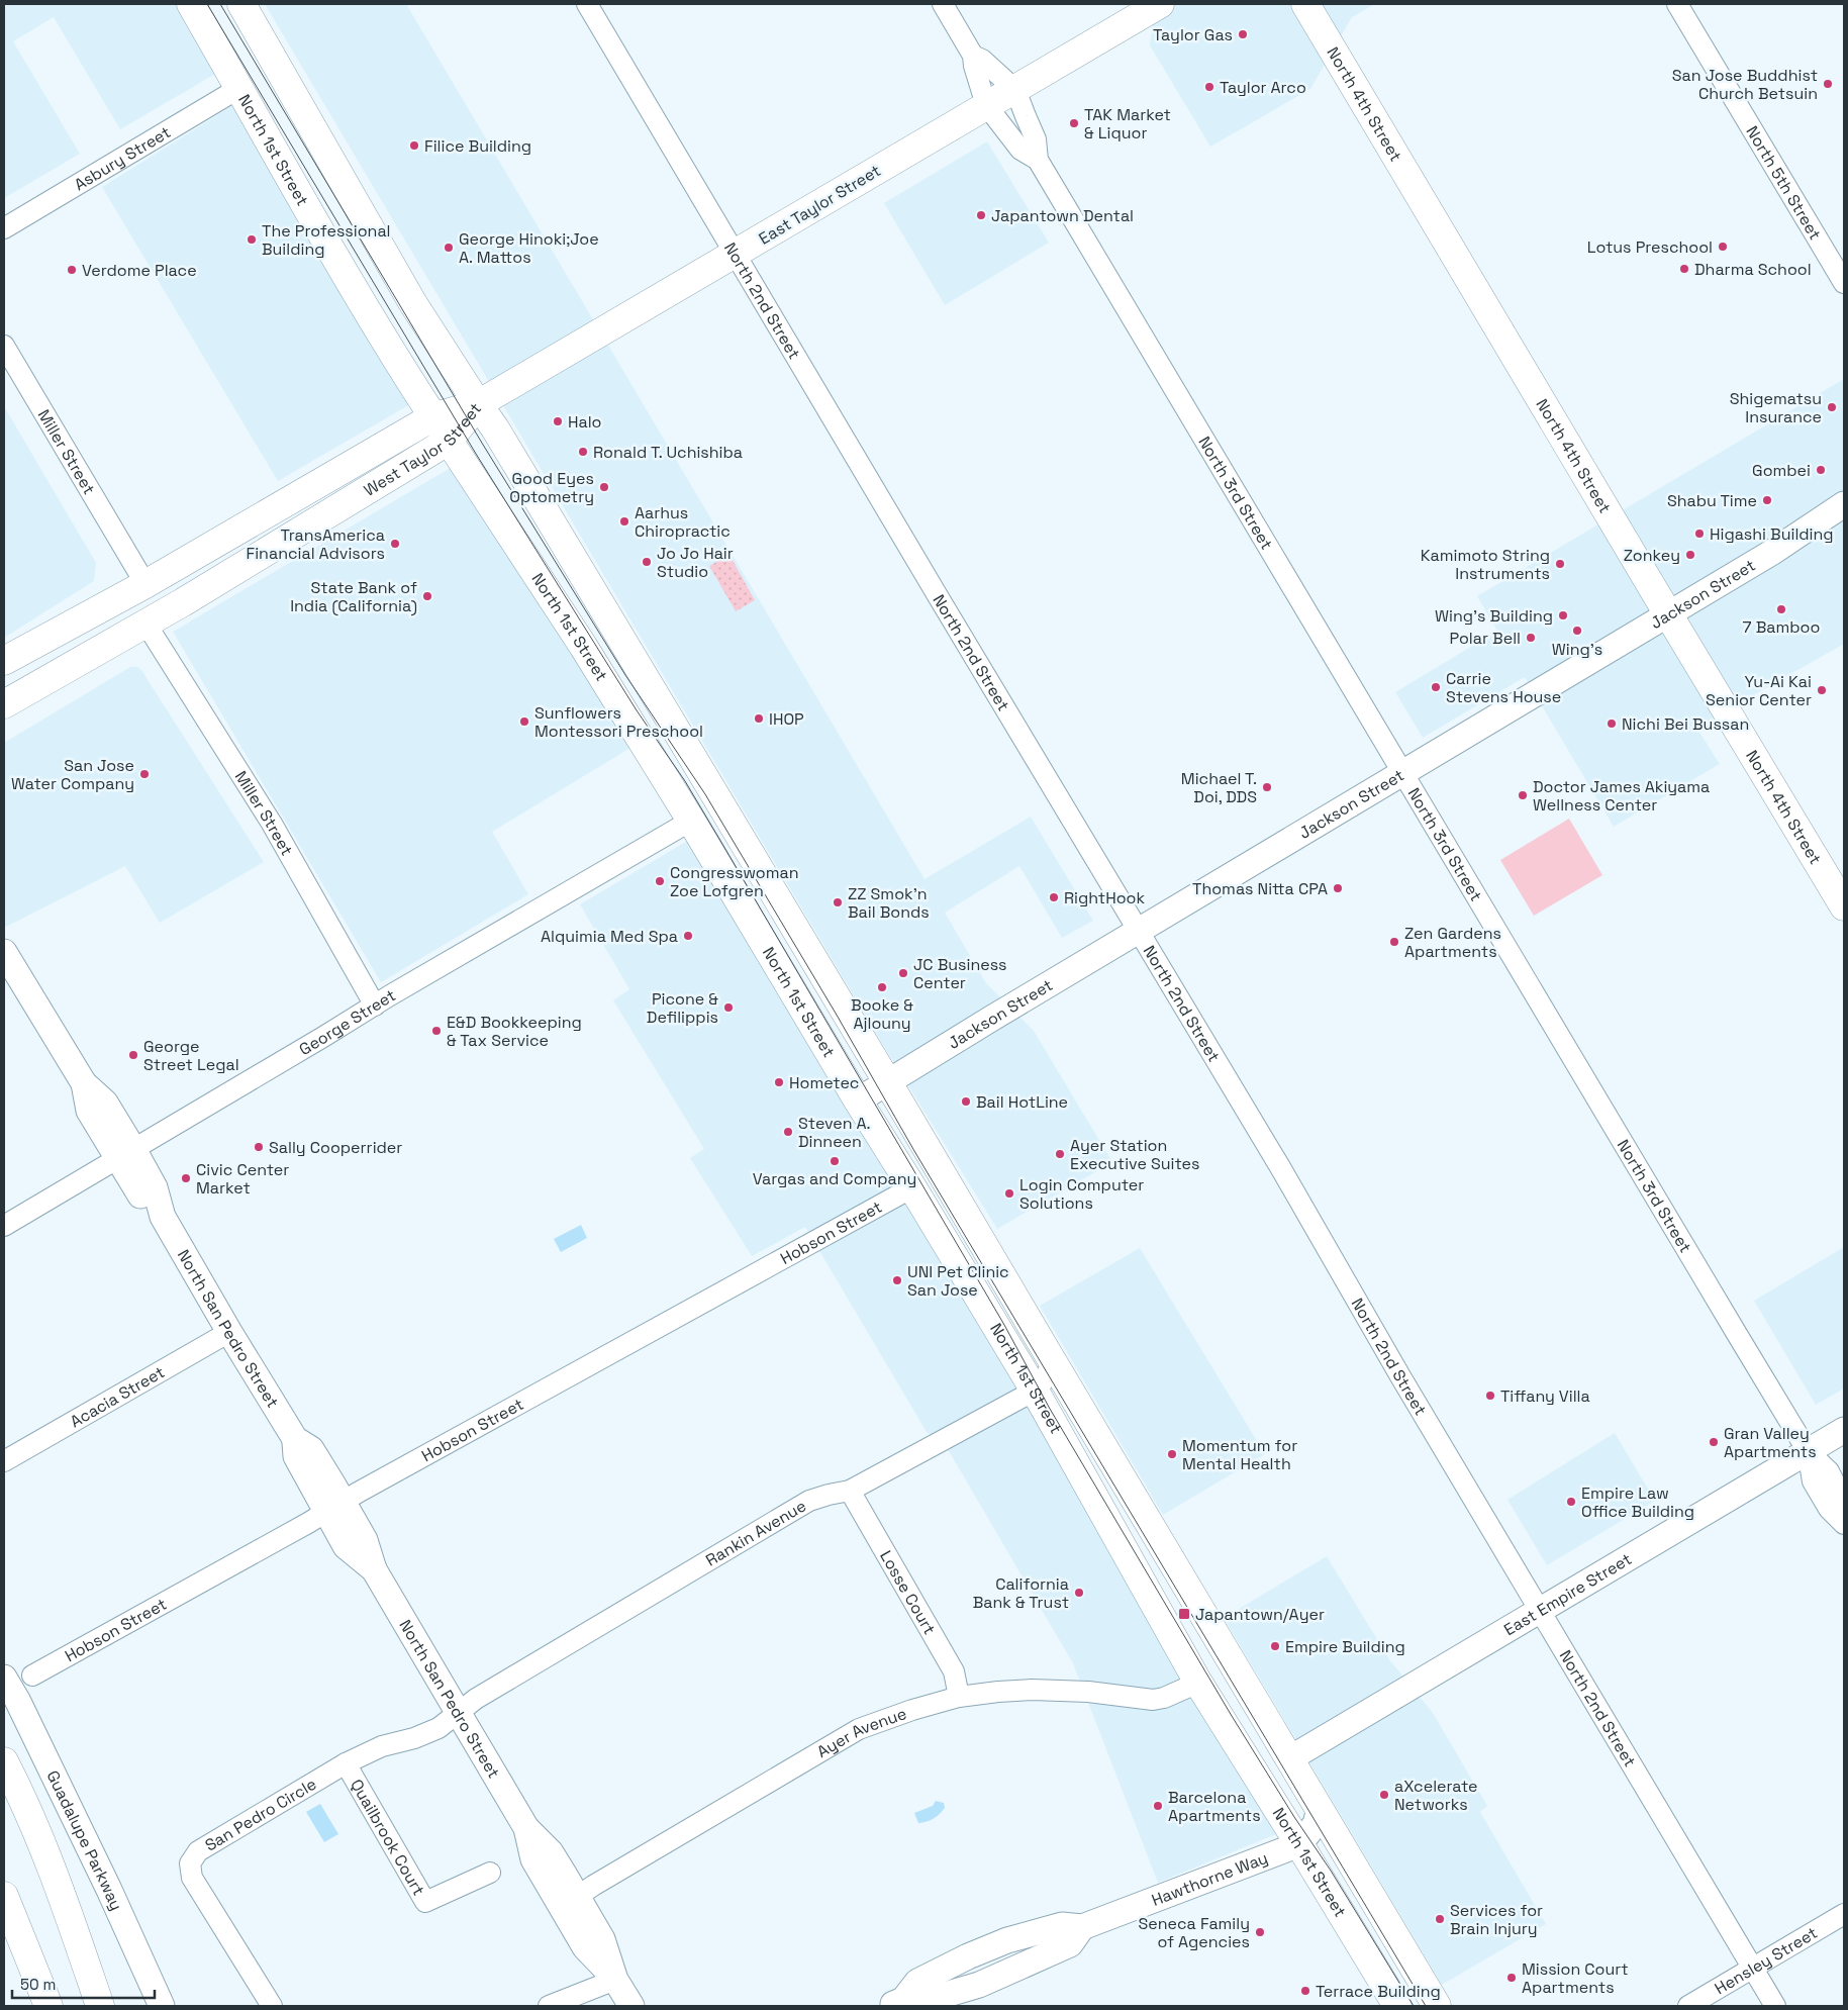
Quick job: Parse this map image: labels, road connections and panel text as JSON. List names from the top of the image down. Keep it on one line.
{"streets":{"main road":["North 4th Street","North 1st Street","East Taylor Street","West Taylor Street"],"street":["Asbury Street","North 5th Street","North 2nd Street","Miller Street","North 3rd Street","Jackson Street","George Street","Hobson Street","North San Pedro Street","Acacia Street","Rankin Avenue","Losse Court","East Empire Street","Ayer Avenue","San Pedro Circle","Quailbrook Court","Guadalupe Parkway","Hawthorne Way","Hensley Street"]},"crossings":[["North 4th Street","Jackson Street"],["North 1st Street","Asbury Street"],["North 1st Street","East Taylor Street"],["North 1st Street","West Taylor Street"],["North 1st Street","Jackson Street"],["North 1st Street","George Street"],["North 1st Street","Hobson Street"],["North 1st Street","Rankin Avenue"],["North 1st Street","East Empire Street"],["North 1st Street","Ayer Avenue"],["North 1st Street","Hawthorne Way"],["East Taylor Street","North 2nd Street"],["East Taylor Street","West Taylor Street"],["East Taylor Street","North 3rd Street"],["North 2nd Street","Jackson Street"],["North 2nd Street","East Empire Street"],["North 2nd Street","Hensley Street"],["West Taylor Street","Miller Street"],["Miller Street","George Street"],["North 3rd Street","Jackson Street"],["North 3rd Street","East Empire Street"],["George Street","North San Pedro Street"],["Hobson Street","North San Pedro Street"],["North San Pedro Street","Acacia Street"],["North San Pedro Street","Rankin Avenue"],["North San Pedro Street","Ayer Avenue"],["North San Pedro Street","San Pedro Circle"],["Rankin Avenue","Losse Court"],["Rankin Avenue","San Pedro Circle"],["Losse Court","Ayer Avenue"],["San Pedro Circle","Quailbrook Court"]],"places":{"other":["Taylor Gas","San Jose Buddhist Church Betsuin","Taylor Arco","TAK Market & Liquor","Filice Building","Japantown Dental","The Professional Building","Lotus Preschool","George Hinoki;Joe A. Mattos","Dharma School","Verdome Place","Shigematsu Insurance","Halo","Ronald T. Uchishiba","Gombei","Good Eyes Optometry","Shabu Time","Aarhus Chiropractic","Higashi Building","TransAmerica Financial Advisors","Zonkey","Jo Jo Hair Studio","Kamimoto String Instruments","State Bank of India (California)","7 Bamboo","Wing’s Building","Wing’s","Polar Bell","Carrie Stevens House","Yu-Ai Kai Senior Center","IHOP","Sunflowers Montessori Preschool","Nichi Bei Bussan","San Jose Water Company","Michael T. Doi, DDS","Doctor James Akiyama Wellness Center","Congresswoman Zoe Lofgren","Thomas Nitta CPA","RightHook","ZZ Smok’n Bail Bonds","Alquimia Med Spa","Zen Gardens Apartments","JC Business Center","Booke & Ajlouny","Picone & Defilippis","E&D Bookkeeping & Tax Service","George Street Legal","Hometec","Bail HotLine","Steven A. Dinneen","Sally Cooperrider","Ayer Station Executive Suites","Vargas and Company","Civic Center Market","Login Computer Solutions","UNI Pet Clinic San Jose","Tiffany Villa","Gran Valley Apartments","Momentum for Mental Health","Empire Law Office Building","California Bank & Trust","Empire Building","aXcelerate Networks","Barcelona Apartments","Services for Brain Injury","Seneca Family of Agencies","Mission Court Apartments","Terrace Building"],"transit":["Japantown/Ayer"]},"scale_bar":"50 m"}
